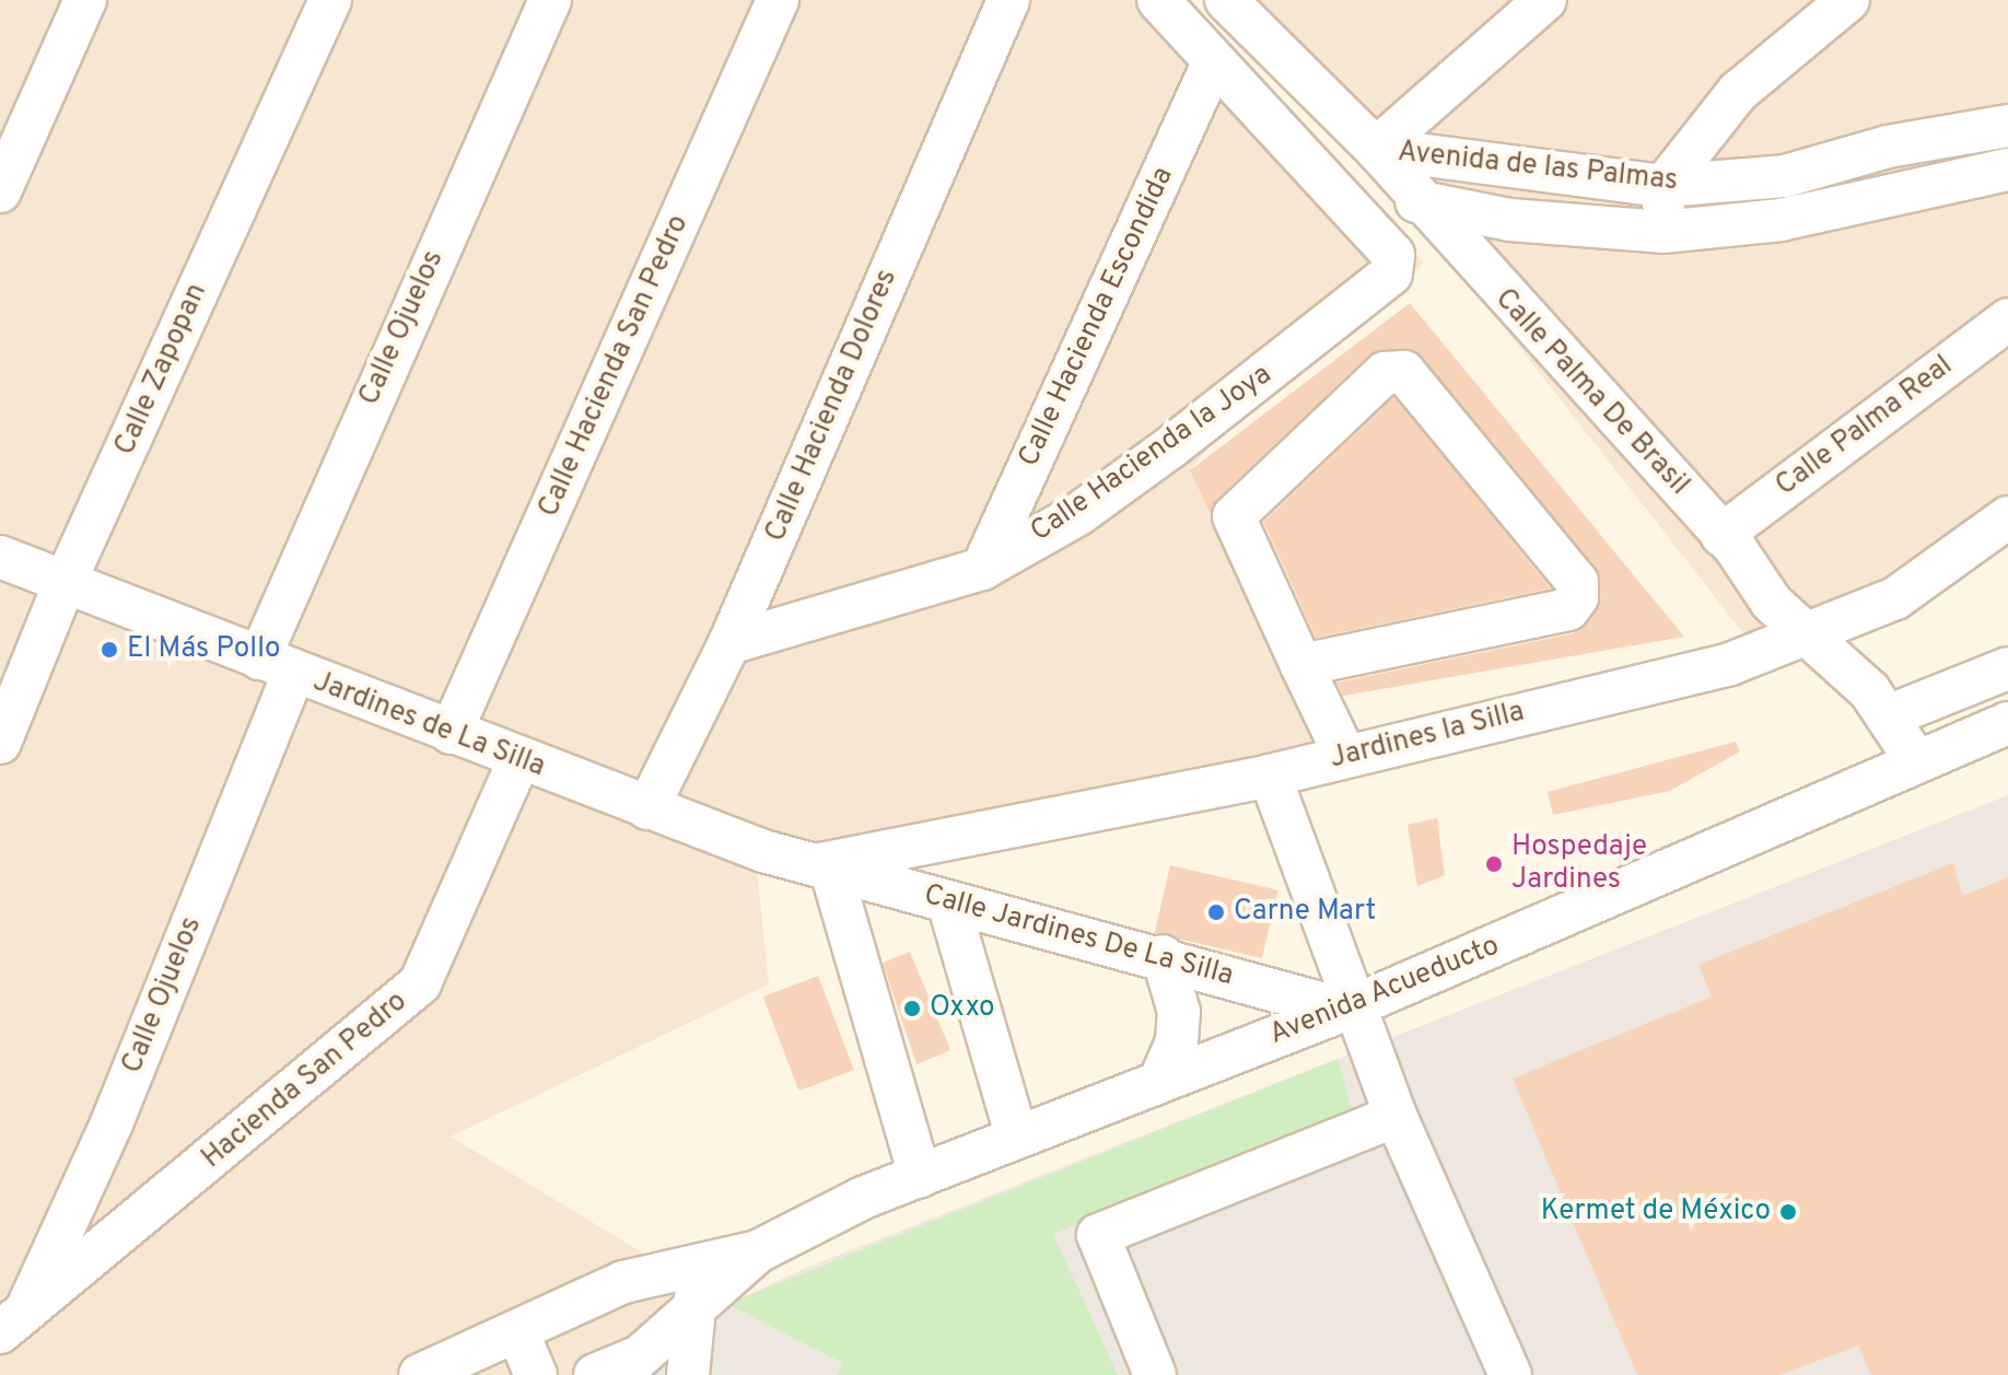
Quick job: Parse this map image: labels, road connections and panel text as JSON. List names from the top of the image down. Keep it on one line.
{"streets":{"street":["Avenida de las Palmas","Calle Hacienda Escondida","Calle Ojuelos","Calle Hacienda San Pedro","Calle Zapopan","Calle Palma De Brasil","Calle Hacienda Dolores","Calle Palma Real","Calle Hacienda la Joya","Jardines de La Silla","Jardines la Silla","Calle Jardines De La Silla","Avenida Acueducto","Hacienda San Pedro"]},"crossings":[["Avenida de las Palmas","Calle Palma De Brasil"],["Calle Hacienda Escondida","Calle Hacienda la Joya"],["Calle Ojuelos","Jardines de La Silla"],["Calle Ojuelos","Hacienda San Pedro"],["Calle Hacienda San Pedro","Jardines de La Silla"],["Calle Zapopan","Jardines de La Silla"],["Calle Palma De Brasil","Calle Palma Real"],["Calle Palma De Brasil","Jardines la Silla"],["Calle Palma De Brasil","Avenida Acueducto"],["Calle Hacienda Dolores","Calle Hacienda la Joya"],["Calle Hacienda Dolores","Jardines de La Silla"],["Jardines de La Silla","Jardines la Silla"],["Jardines de La Silla","Calle Jardines De La Silla"],["Jardines de La Silla","Hacienda San Pedro"],["Jardines la Silla","Calle Jardines De La Silla"],["Calle Jardines De La Silla","Avenida Acueducto"]],"places":["El Más Pollo","Hospedaje Jardines","Carne Mart","Oxxo","Kermet de México"]}
